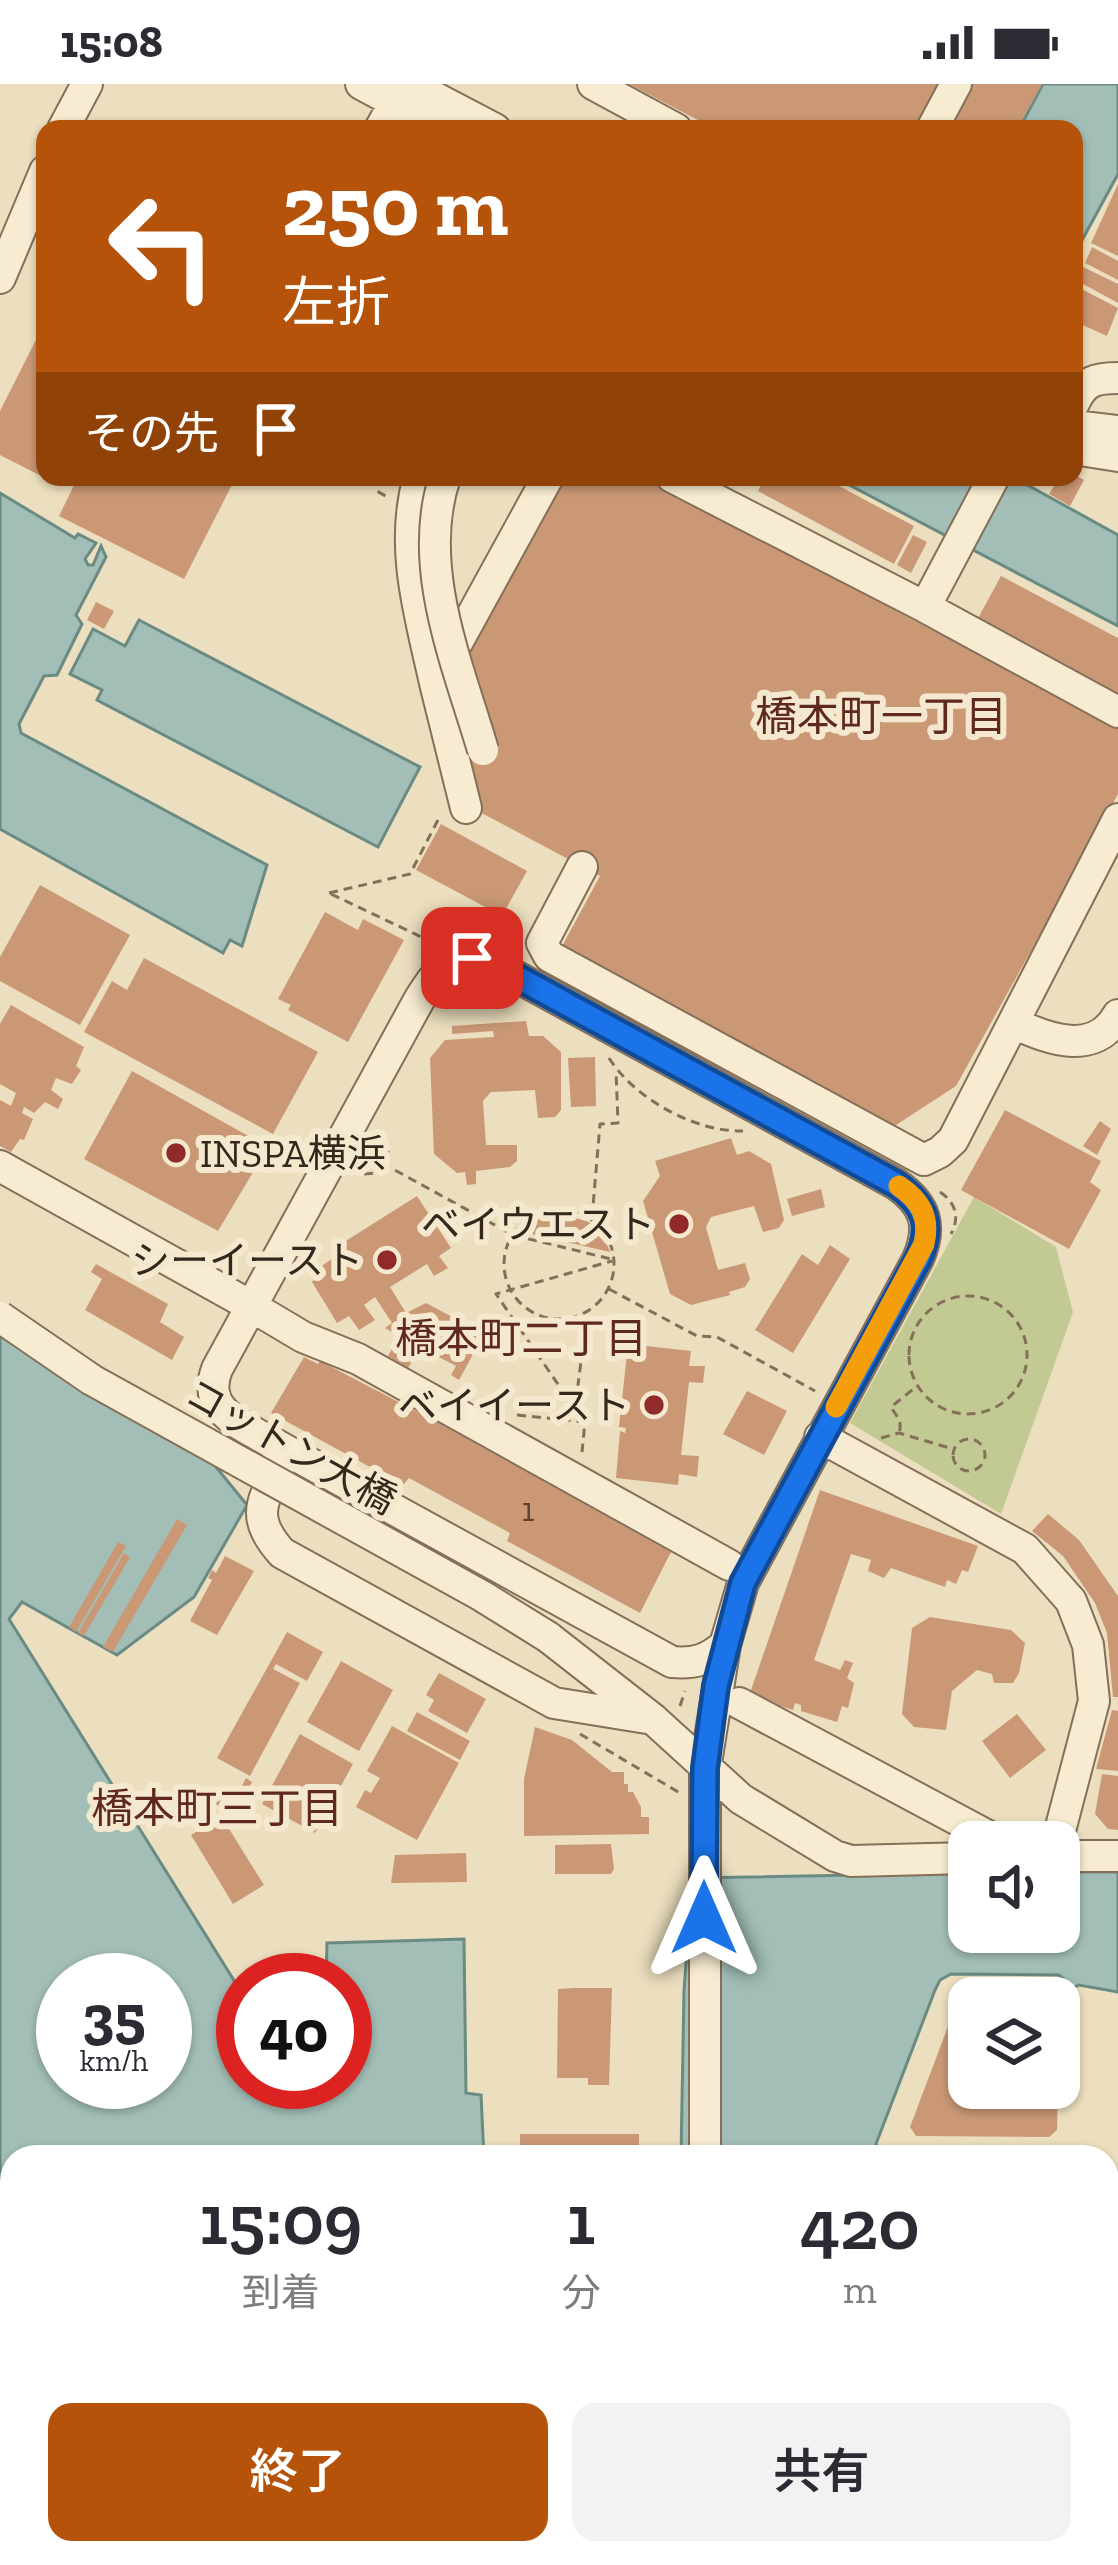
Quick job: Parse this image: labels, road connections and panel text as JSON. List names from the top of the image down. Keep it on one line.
{"streets":{"street":["コットン大橋"]},"districts":["橋本町一丁目","橋本町二丁目","橋本町三丁目"],"places":["INSPA横浜","ベイウエスト","シーイースト","ベイイースト"],"house_numbers":["1"],"page":{"status":"15:08","turn":["250 m","左折"],"then":"その先","speed":"35 km/h","limit":"40","eta":["15:09","到着","1","分","420","m"],"buttons":["終了","共有"]}}
